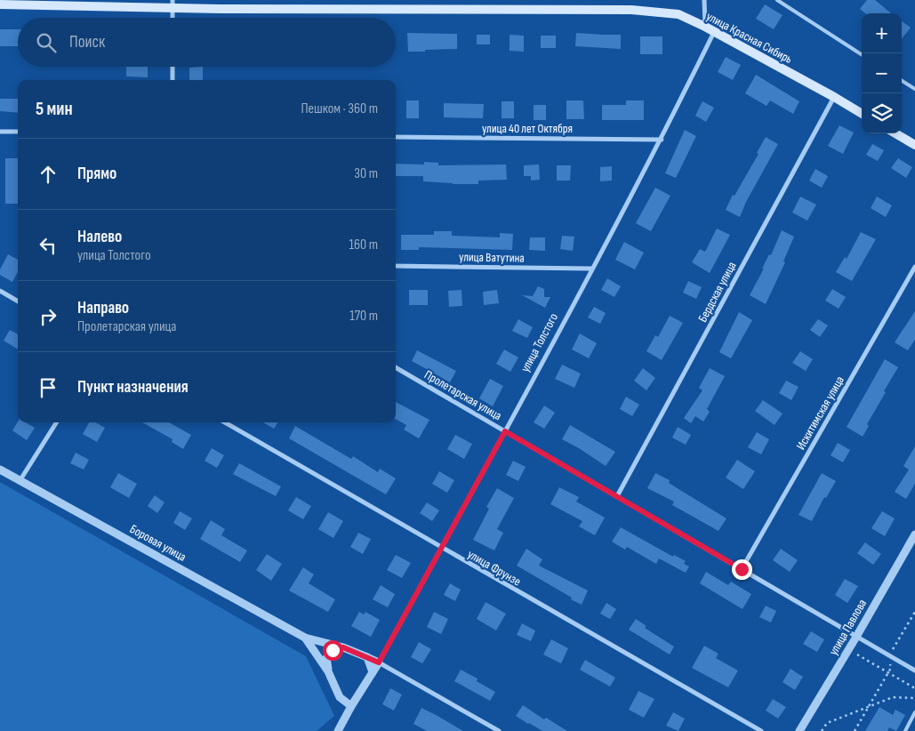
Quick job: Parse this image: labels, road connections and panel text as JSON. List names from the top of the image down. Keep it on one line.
{"streets":{"main road":["улица Красная Сибирь"],"street":["улица 40 лет Октября","улица Ватутина","Бердская улица","улица Толстого","Пролетарская улица","Искитимская улица","Боровая улица","улица Фрунзе","улица Павлова"]},"crossings":[["улица Красная Сибирь","Бердская улица"],["улица Красная Сибирь","улица Толстого"],["улица 40 лет Октября","улица Толстого"],["улица Ватутина","улица Толстого"],["Бердская улица","Пролетарская улица"],["улица Толстого","Пролетарская улица"],["улица Толстого","улица Фрунзе"],["Пролетарская улица","Искитимская улица"],["Пролетарская улица","улица Павлова"]],"page":{"map_buttons":["+","−"],"search":"Поиск","heading":["5 мин","Пешком · 360 m"],"list":[["Прямо","30 m"],["Налево","улица Толстого","160 m"],["Направо","Пролетарская улица","170 m"],"Пункт назначения"]}}
